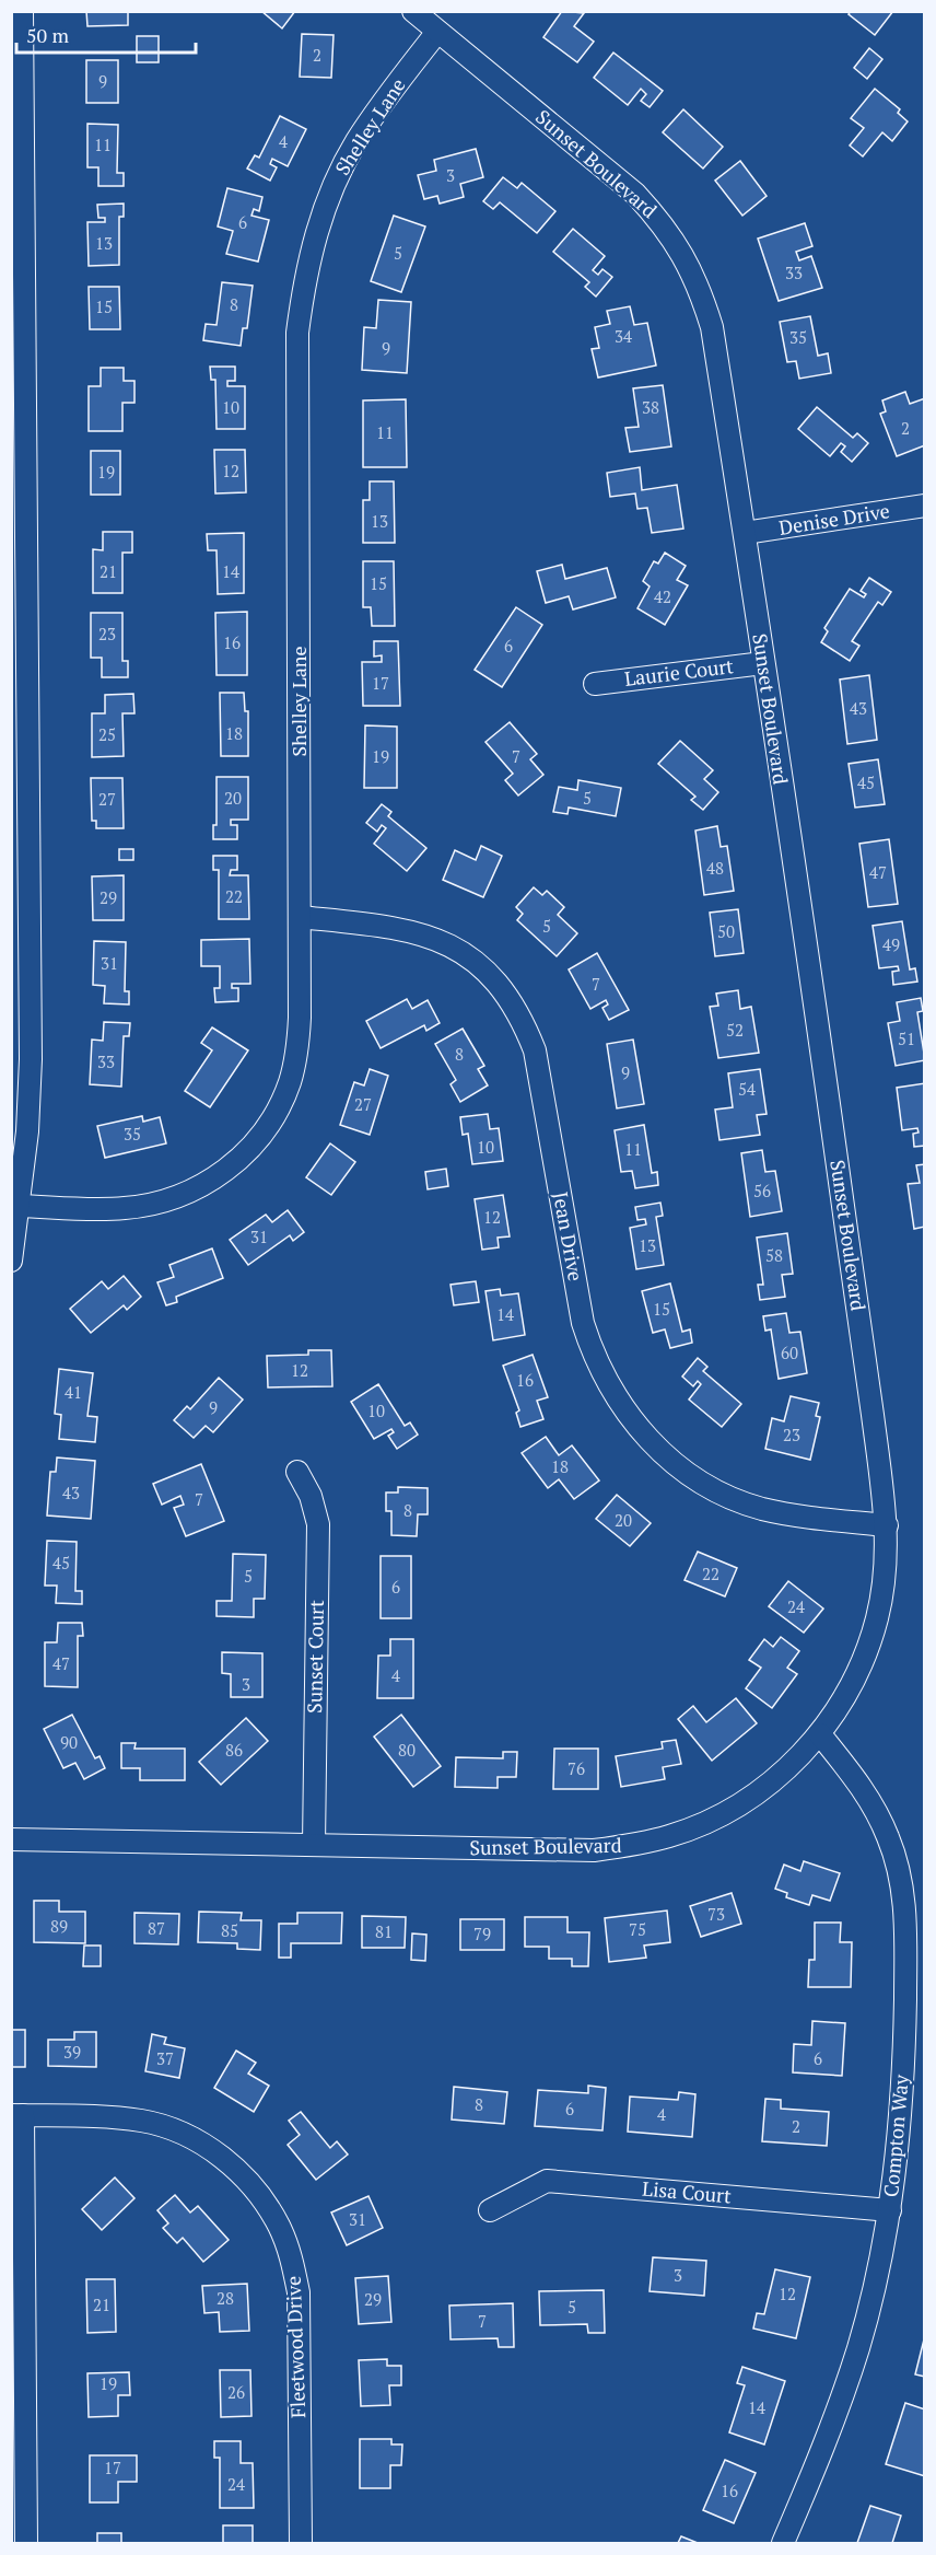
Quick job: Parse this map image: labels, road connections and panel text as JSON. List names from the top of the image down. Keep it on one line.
{"streets":{"street":["Shelley Lane","Sunset Boulevard","Denise Drive","Laurie Court","Jean Drive","Sunset Court","Compton Way","Lisa Court","Fleetwood Drive"]},"crossings":[["Shelley Lane","Sunset Boulevard"],["Shelley Lane","Jean Drive"],["Sunset Boulevard","Denise Drive"],["Sunset Boulevard","Laurie Court"],["Sunset Boulevard","Jean Drive"],["Sunset Boulevard","Sunset Court"],["Sunset Boulevard","Compton Way"],["Compton Way","Lisa Court"]],"house_numbers":["2","9","4","11","3","6","13","5","33","8","15","34","35","9","10","38","2","11","12","19","13","21","14","15","42","23","16","6","17","43","18","25","19","7","45","20","5","27","48","47","22","29","5","50","49","31","7","52","51","8","33","9","54","27","35","10","11","56","12","31","13","58","15","14","60","12","16","41","9","10","23","18","43","7","8","20","45","22","5","6","24","47","4","3","90","86","80","76","73","89","87","75","85","81","79","39","37","6","8","6","4","2","31","3","12","28","29","21","5","7","19","26","14","17","24","16"],"scale_bar":"50 m"}
